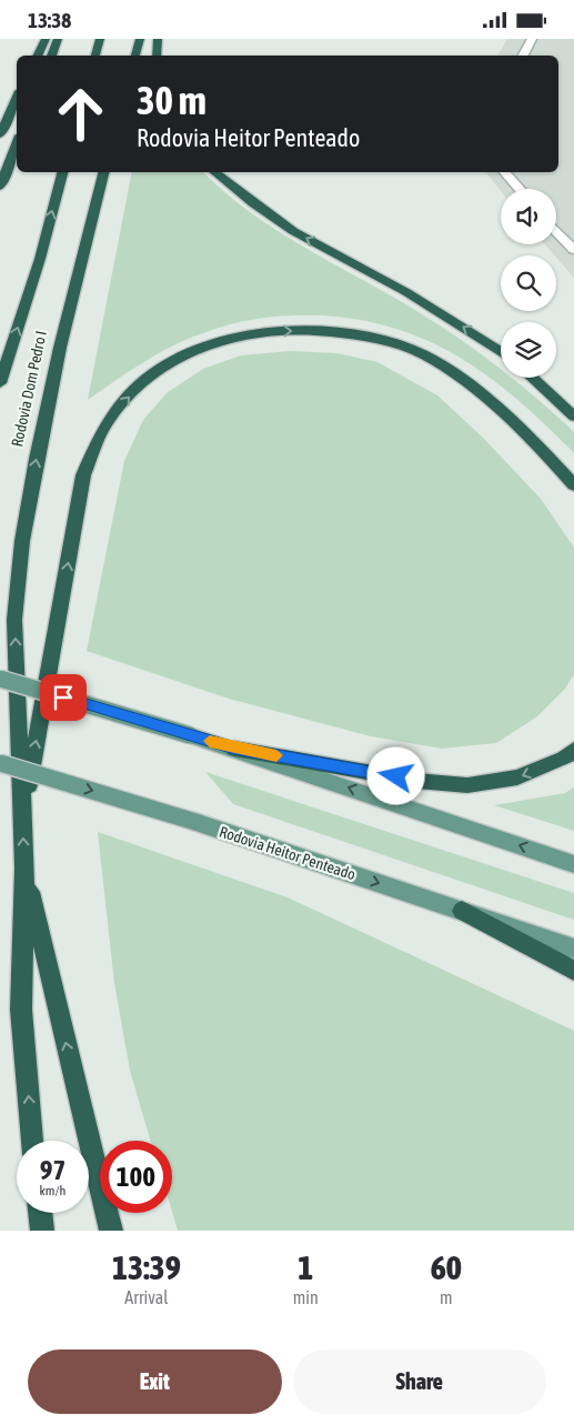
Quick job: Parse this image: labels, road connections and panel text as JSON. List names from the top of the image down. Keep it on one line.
{"streets":{"highway":["Rodovia Dom Pedro I"],"main road":["Rodovia Heitor Penteado"]},"page":{"status":"13:38","turn":["30 m","Rodovia Heitor Penteado"],"speed":"97 km/h","limit":"100","eta":["13:39","Arrival","1","min","60","m"],"buttons":["Exit","Share"]}}
